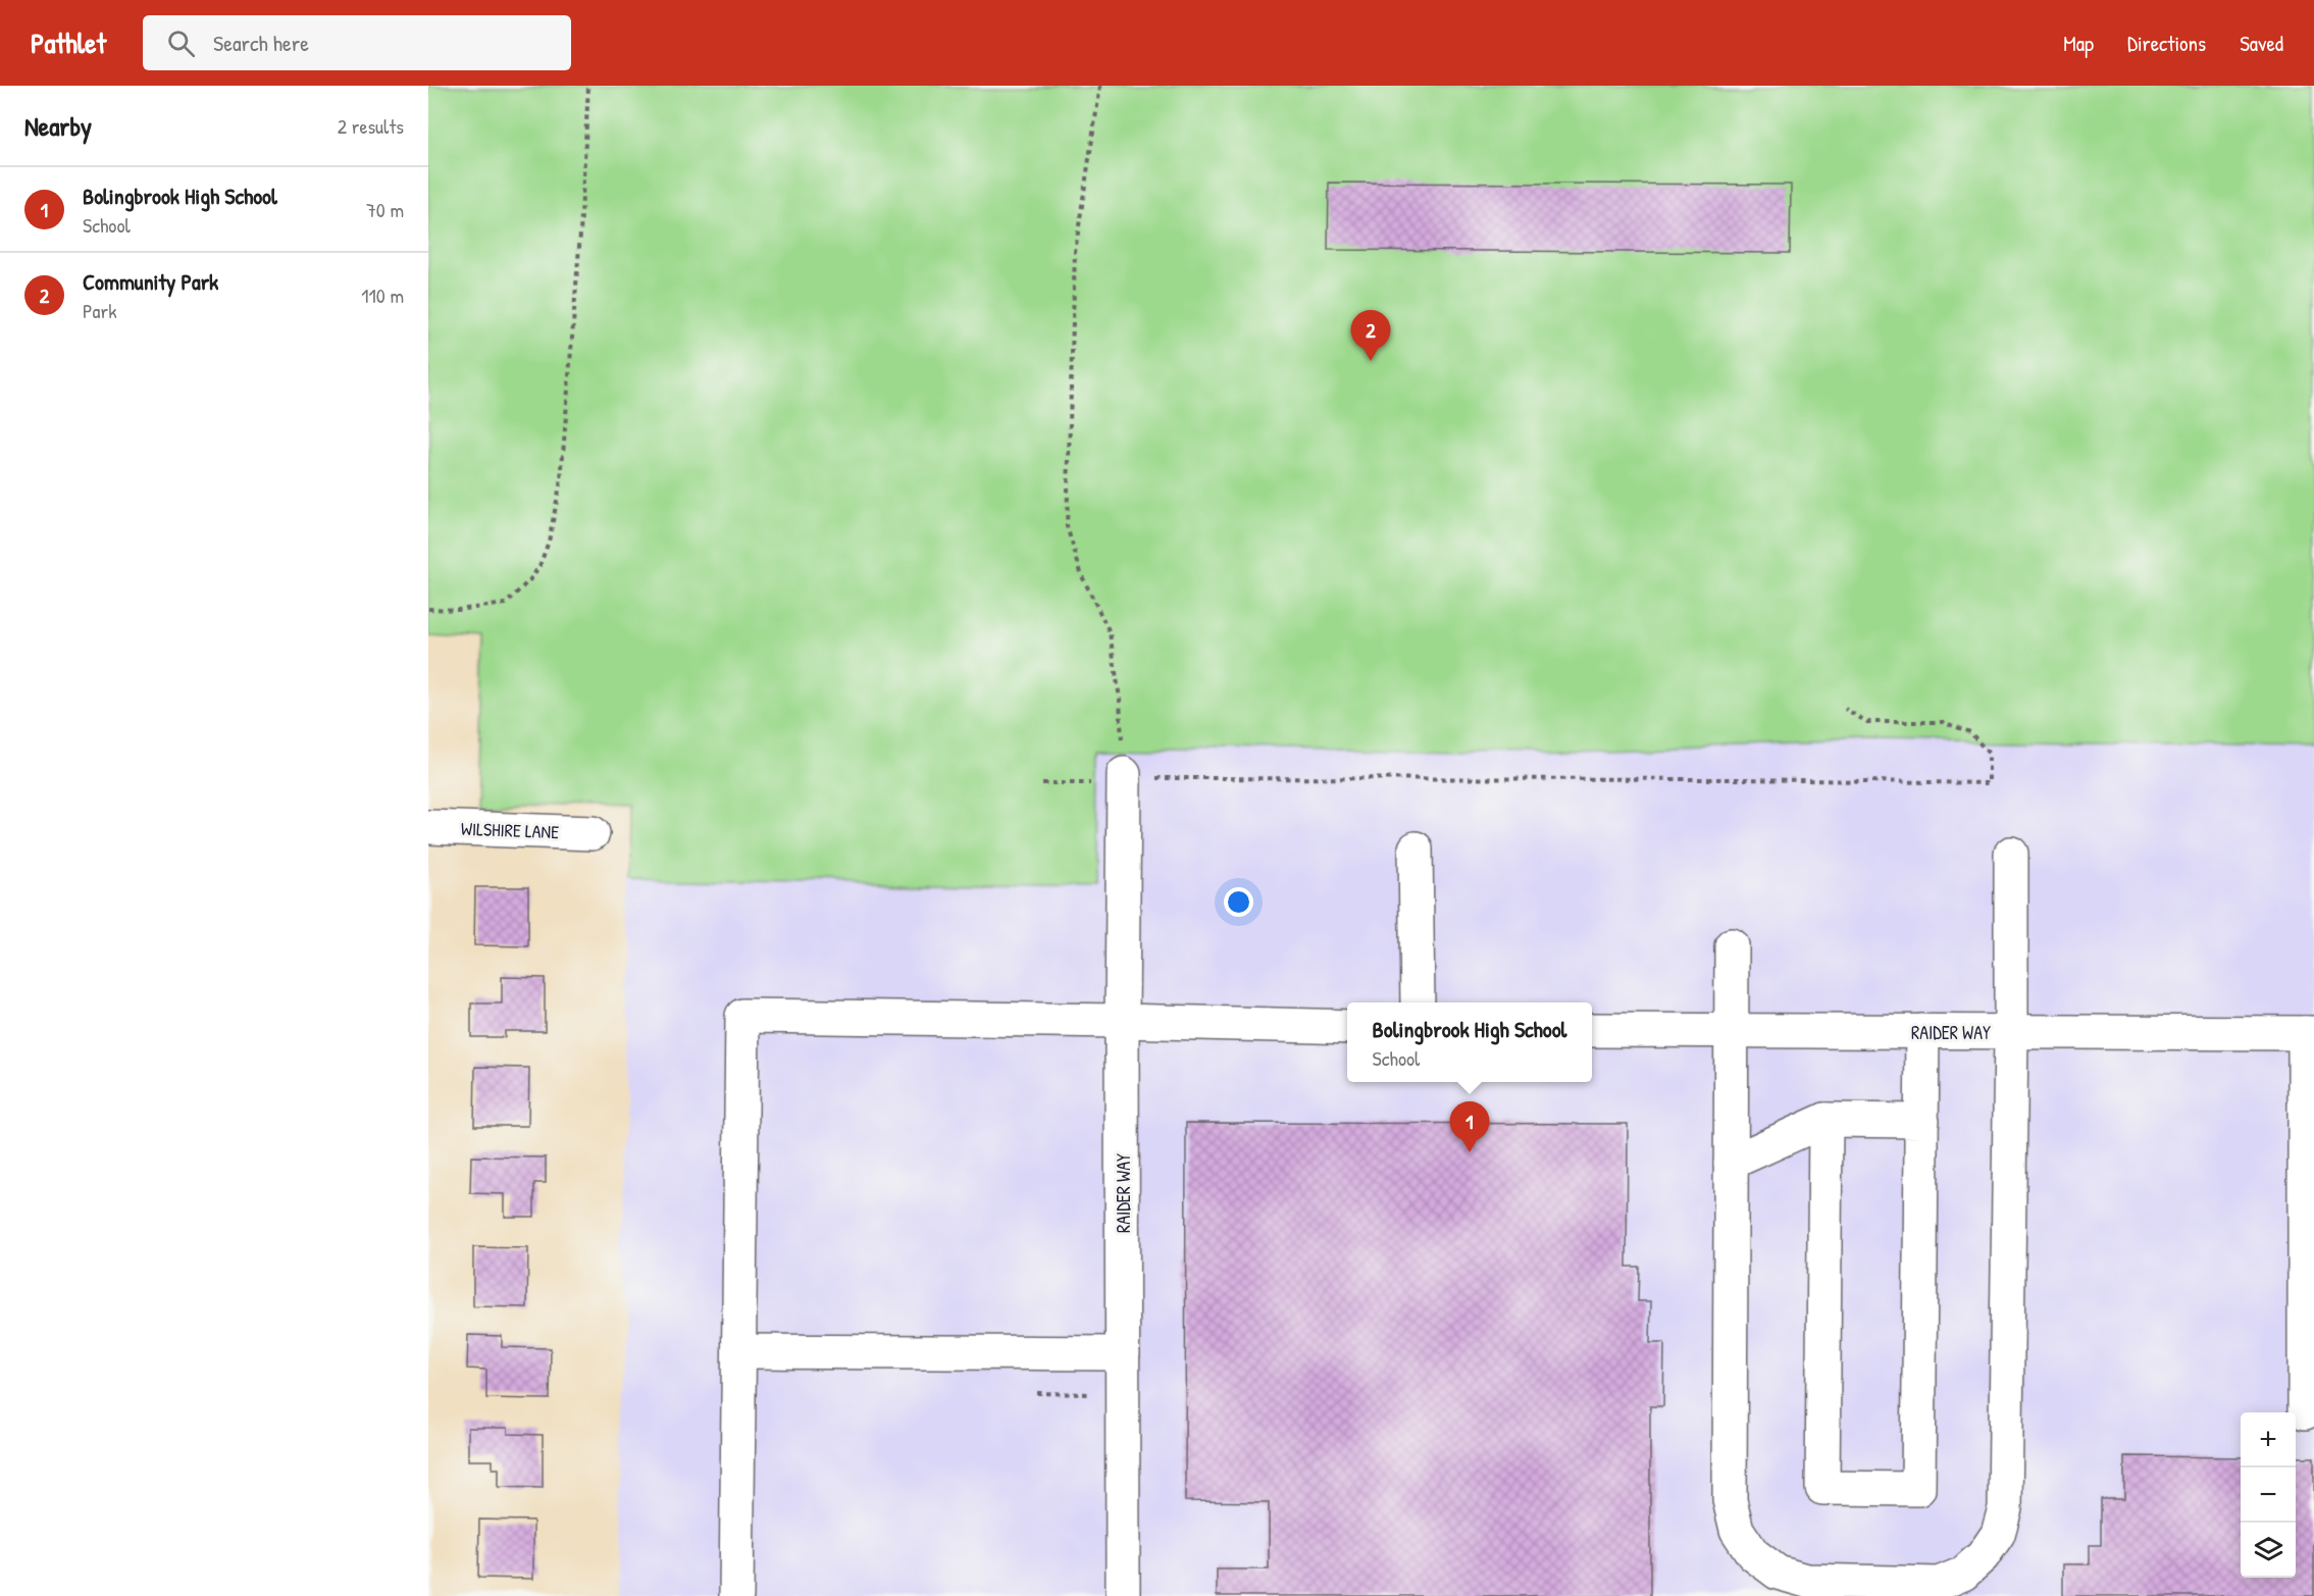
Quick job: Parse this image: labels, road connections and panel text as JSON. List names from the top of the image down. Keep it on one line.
{"streets":{"street":["WILSHIRE LANE","RAIDER WAY"]},"page":{"header":"Pathlet","search":"Search here","nav":["Map","Directions","Saved"],"heading":["Nearby","2 results"],"list":[{"mark":"1","name":"Bolingbrook High School","note":"School","value":"70 m"},{"mark":"2","name":"Community Park","note":"Park","value":"110 m"}],"pins":["2","1"],"popup":["Bolingbrook High School","School"],"map_buttons":["+","−"]}}
